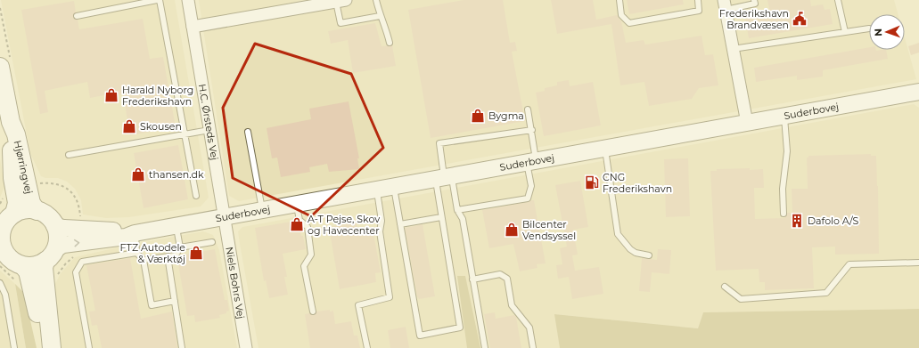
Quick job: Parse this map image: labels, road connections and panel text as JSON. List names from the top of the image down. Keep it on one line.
{"streets":{"main road":["Hjørringvej"],"street":["Suderbovej","H.C. Ørsteds Vej","Niels Bohrs Vej"]},"crossings":[["Suderbovej","H.C. Ørsteds Vej"],["Suderbovej","Hjørringvej"],["Suderbovej","Niels Bohrs Vej"],["H.C. Ørsteds Vej","Niels Bohrs Vej"]],"places":{"public building":["Frederikshavn Brandvæsen"],"shop":["Harald Nyborg Frederikshavn","Bygma","Skousen","thansen.dk","A-T Pejse, Skov og Havecenter","Bilcenter Vendsyssel","FTZ Autodele & Værktøj"],"fuel station":["CNG Frederikshavn"],"building":["Dafolo A/S"]},"north":"left"}
